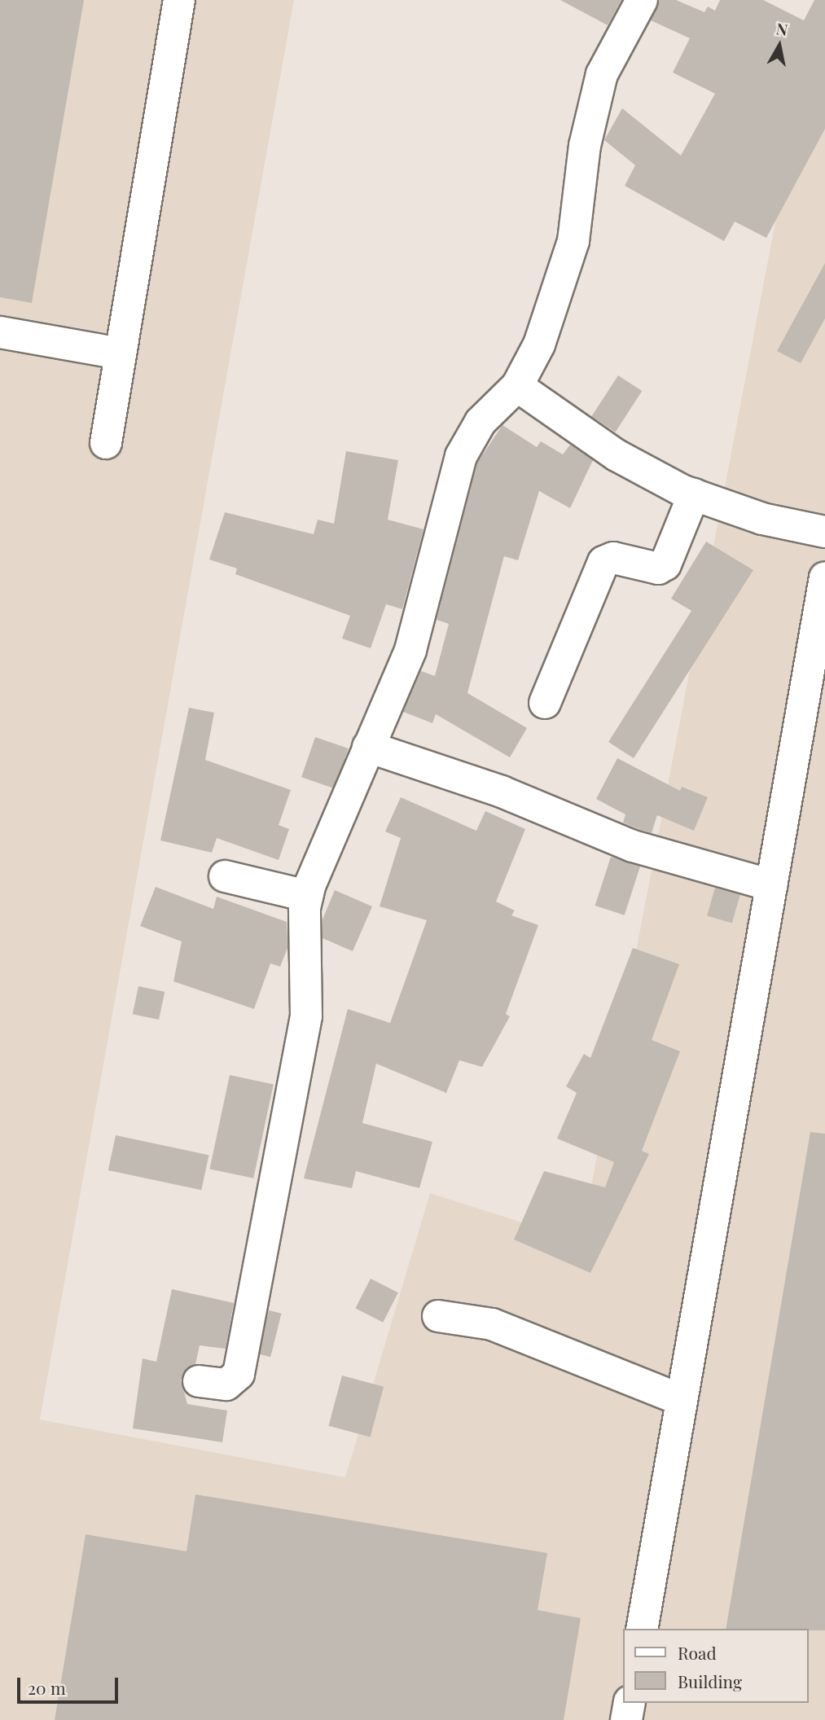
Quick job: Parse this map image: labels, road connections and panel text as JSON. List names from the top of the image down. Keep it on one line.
{"legend":["Road","Building"],"scale_bar":"20 m","north":"top"}
